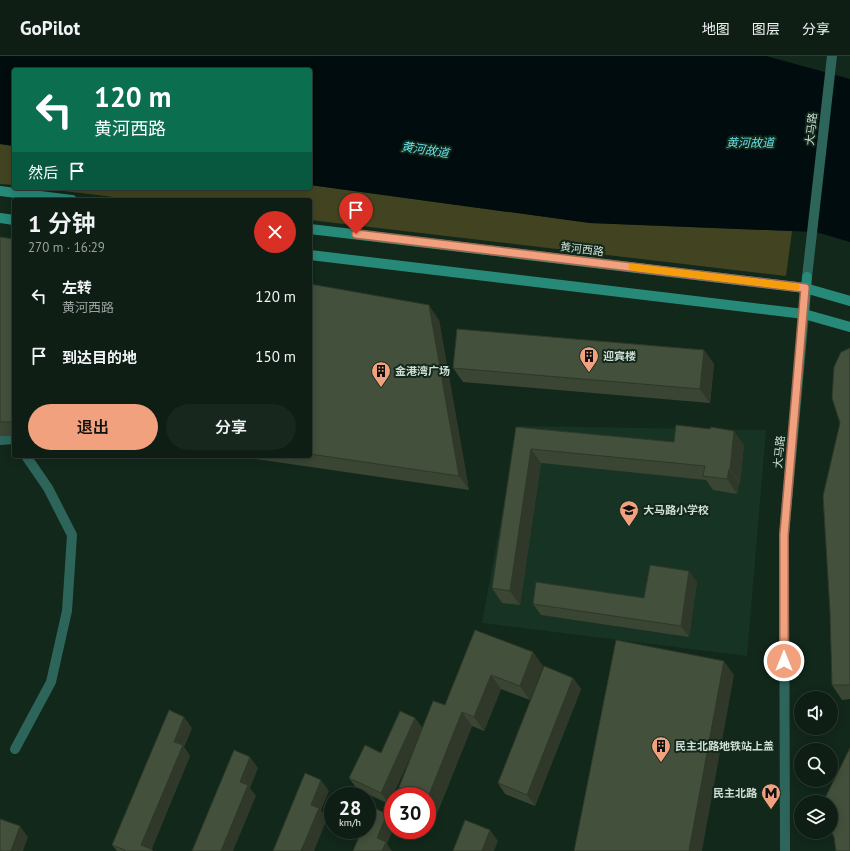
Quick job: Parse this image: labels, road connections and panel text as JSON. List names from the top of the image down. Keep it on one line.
{"streets":{"main road":["大马路","黄河西路"]},"crossings":[["大马路","黄河西路"]],"water":["黄河故道"],"places":{"building":["迎宾楼","金港湾广场","民主北路地铁站上盖"],"school or university":["大马路小学校"],"metro station":["民主北路"]},"page":{"header":"GoPilot","nav":["地图","图层","分享"],"turn":["120 m","黄河西路"],"then":"然后","heading":["1 分钟","270 m · 16:29"],"list":[{"name":"左转","note":"黄河西路","value":"120 m"},{"name":"到达目的地","value":"150 m"}],"buttons":["退出","分享"],"speed":"28 km/h","limit":"30"}}
